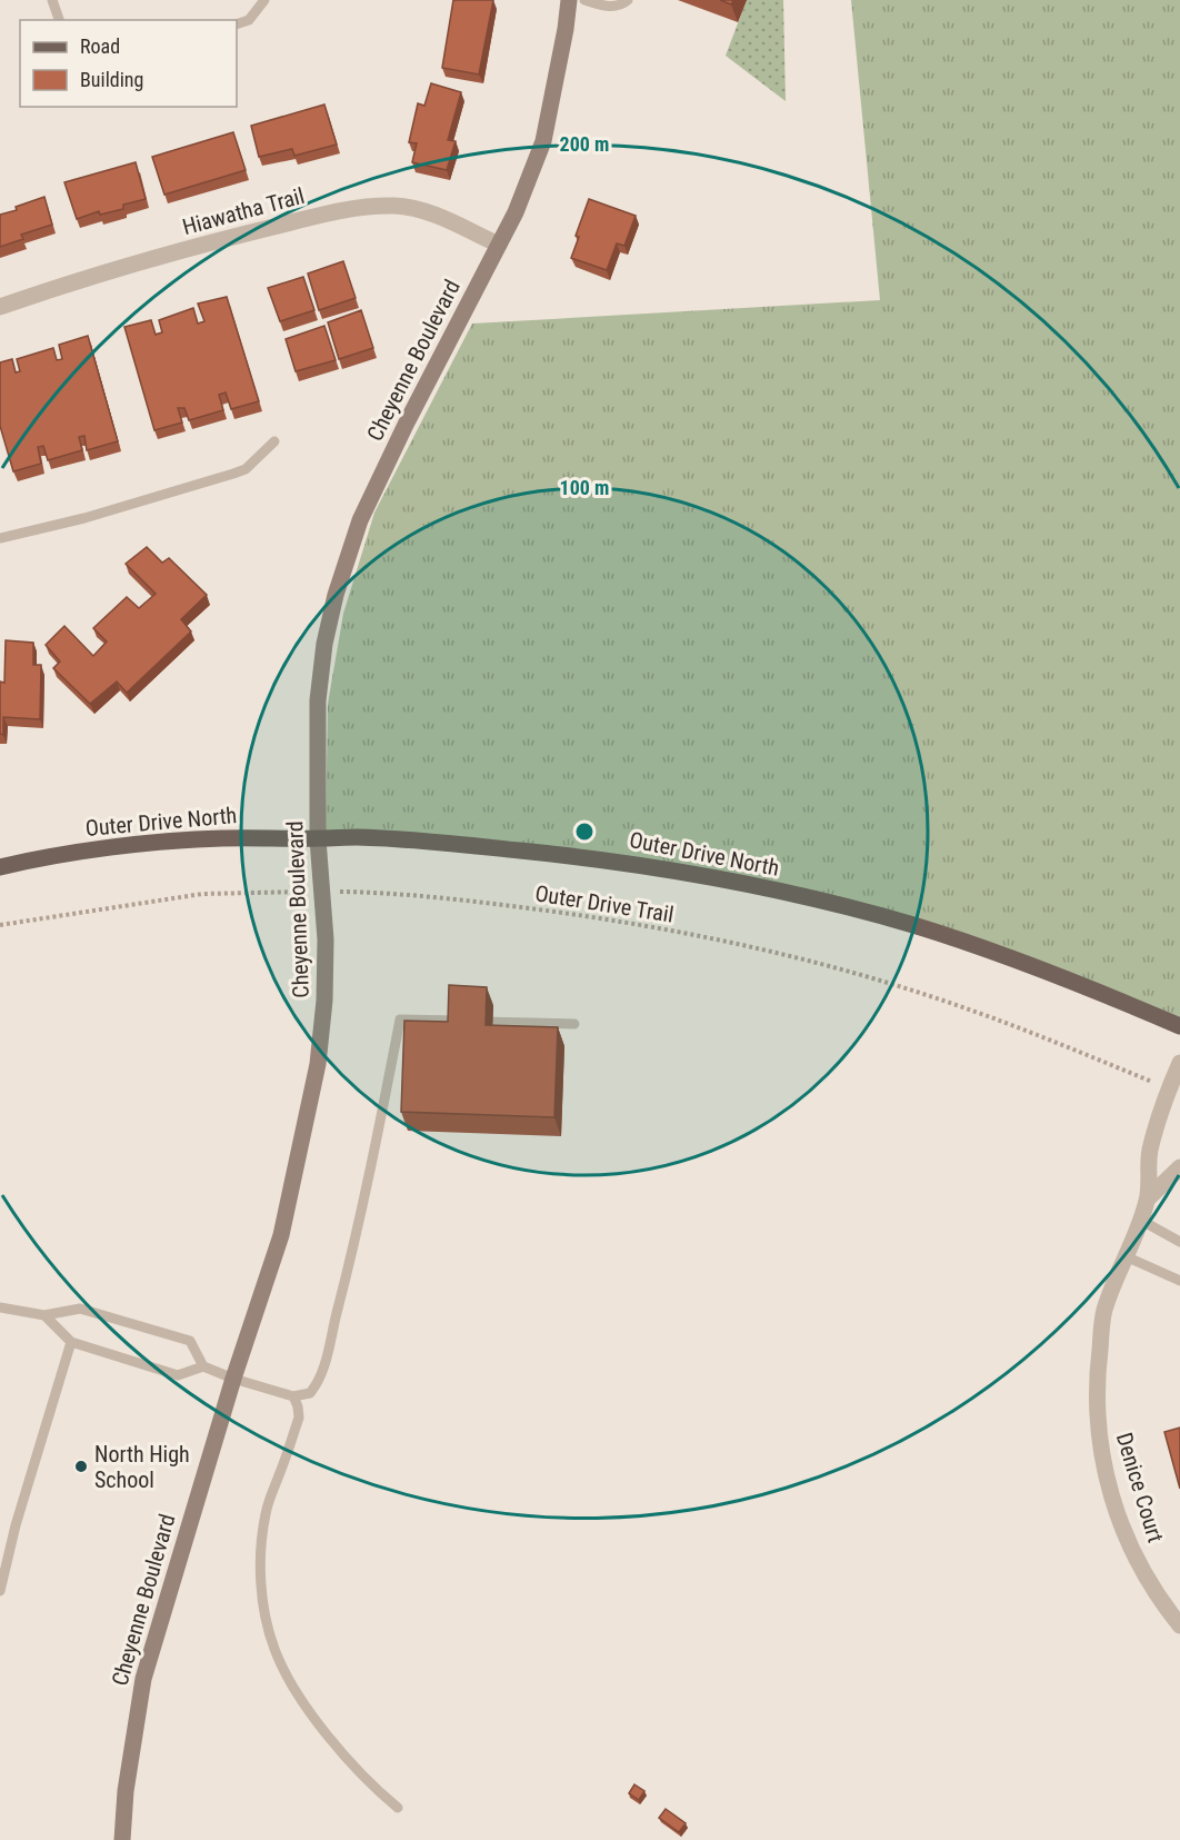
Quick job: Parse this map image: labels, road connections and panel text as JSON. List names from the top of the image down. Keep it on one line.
{"streets":{"main road":["Outer Drive North"],"street":["Hiawatha Trail","Cheyenne Boulevard","Denice Court"],"path":["Outer Drive Trail"]},"crossings":[["Hiawatha Trail","Cheyenne Boulevard"],["Cheyenne Boulevard","Outer Drive North"],["Cheyenne Boulevard","Outer Drive Trail"],["Outer Drive Trail","Denice Court"]],"places":["North High School"],"legend":["Road","Building"],"rings":["200 m","100 m"]}
